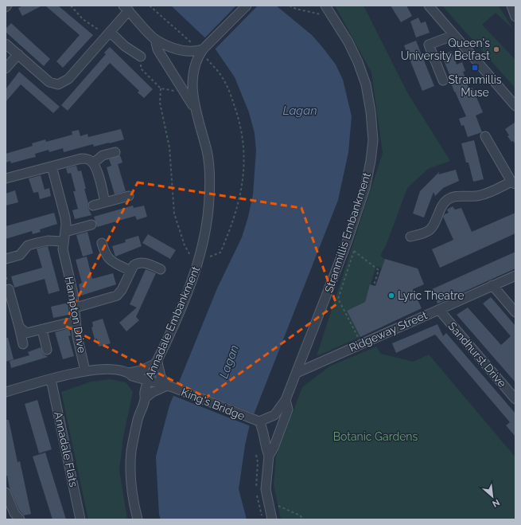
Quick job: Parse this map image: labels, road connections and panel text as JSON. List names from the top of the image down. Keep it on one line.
{"streets":{"street":["Stranmillis Embankment","Hampton Drive","Annadale Embankment","Ridgeway Street","Sandhurst Drive","King's Bridge","Annadale Flats"]},"crossings":[["Stranmillis Embankment","Ridgeway Street"],["Stranmillis Embankment","King's Bridge"],["Annadale Embankment","King's Bridge"],["Ridgeway Street","Sandhurst Drive"]],"water":["Lagan"],"parks":["Botanic Gardens"],"places":{"other":["Queen's University Belfast","Lyric Theatre"],"transit":["Stranmillis Muse"]},"north":"bottom right"}
